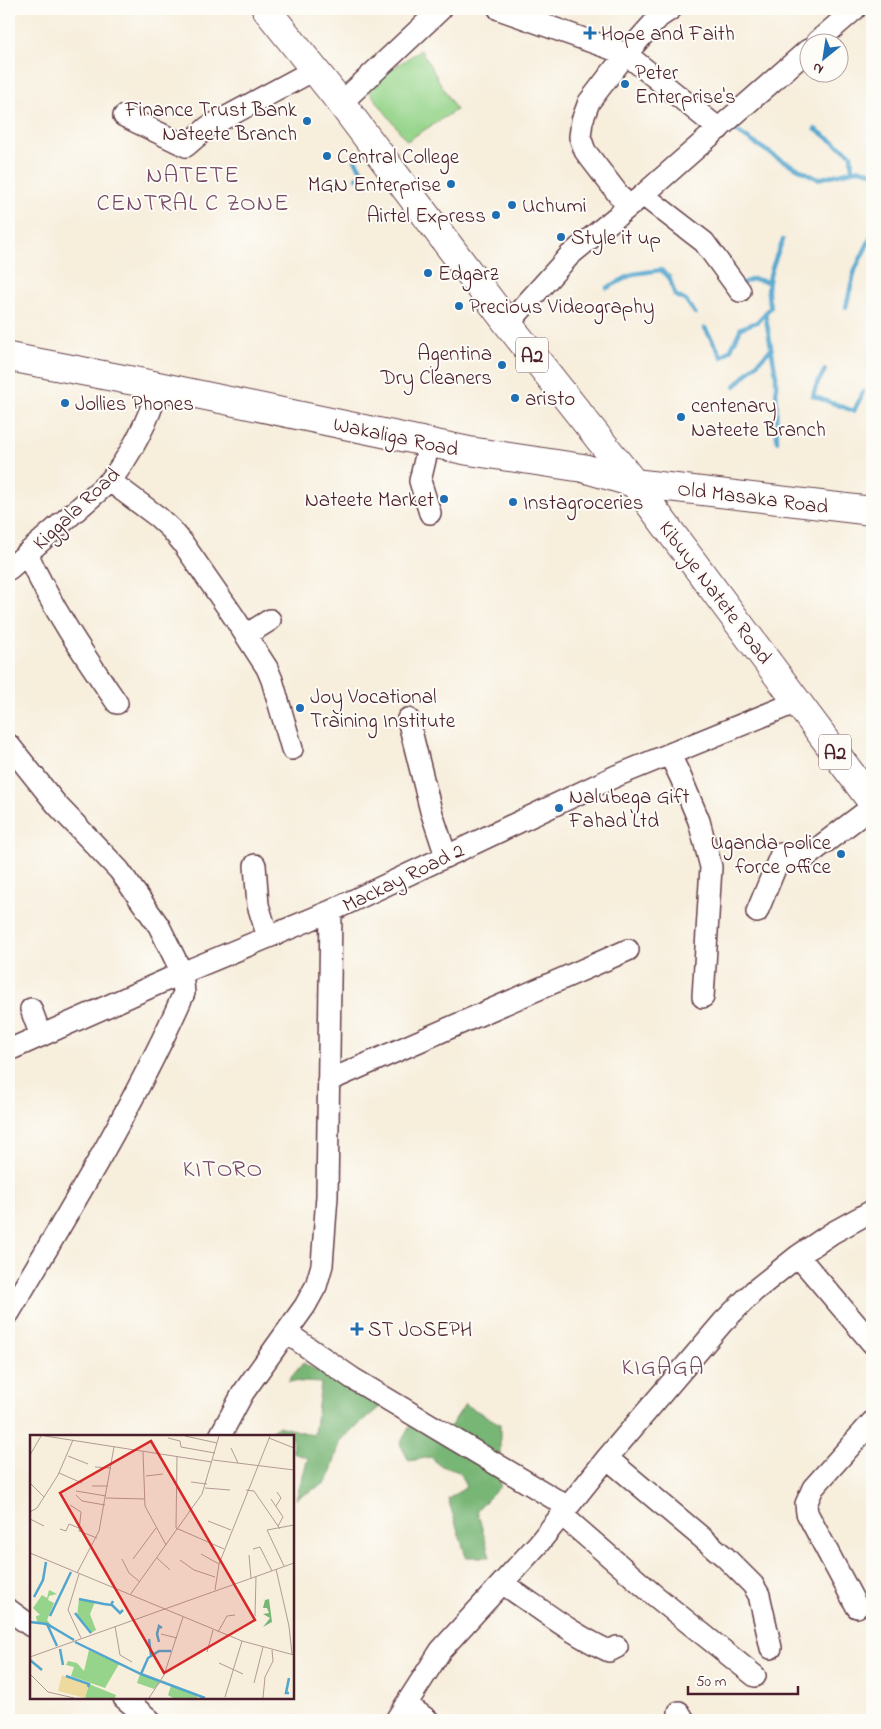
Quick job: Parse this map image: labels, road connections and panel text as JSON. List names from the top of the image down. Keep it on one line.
{"streets":{"main road":["A2","Wakaliga Road","Old Masaka Road","Kibuye Natete Road"],"street":["Kiggala Road","Mackay Road 2"]},"crossings":[["A2","Kibuye Natete Road"],["A2","Mackay Road 2"],["Wakaliga Road","Old Masaka Road"],["Wakaliga Road","Kiggala Road"],["Wakaliga Road","Kibuye Natete Road"],["Old Masaka Road","Kibuye Natete Road"],["Kibuye Natete Road","Mackay Road 2"]],"districts":["NATETE CENTRAL C ZONE","KITORO","KIGAGA"],"places":{"health":["Hope and Faith","ST JOSEPH"],"other":["Peter Enterprise's","Finance Trust Bank Nateete Branch","Central College","MGN Enterprise","Uchumi","Airtel Express","Style it up","Edgarz","Precious Videography","Agentina Dry Cleaners","aristo","Jollies Phones","centenary Nateete Branch","Nateete Market","Instagroceries","Joy Vocational Training Institute","Nalubega Gift Fahad Ltd","Uganda police force office"]},"scale_bar":"50 m","north":"bottom left"}
